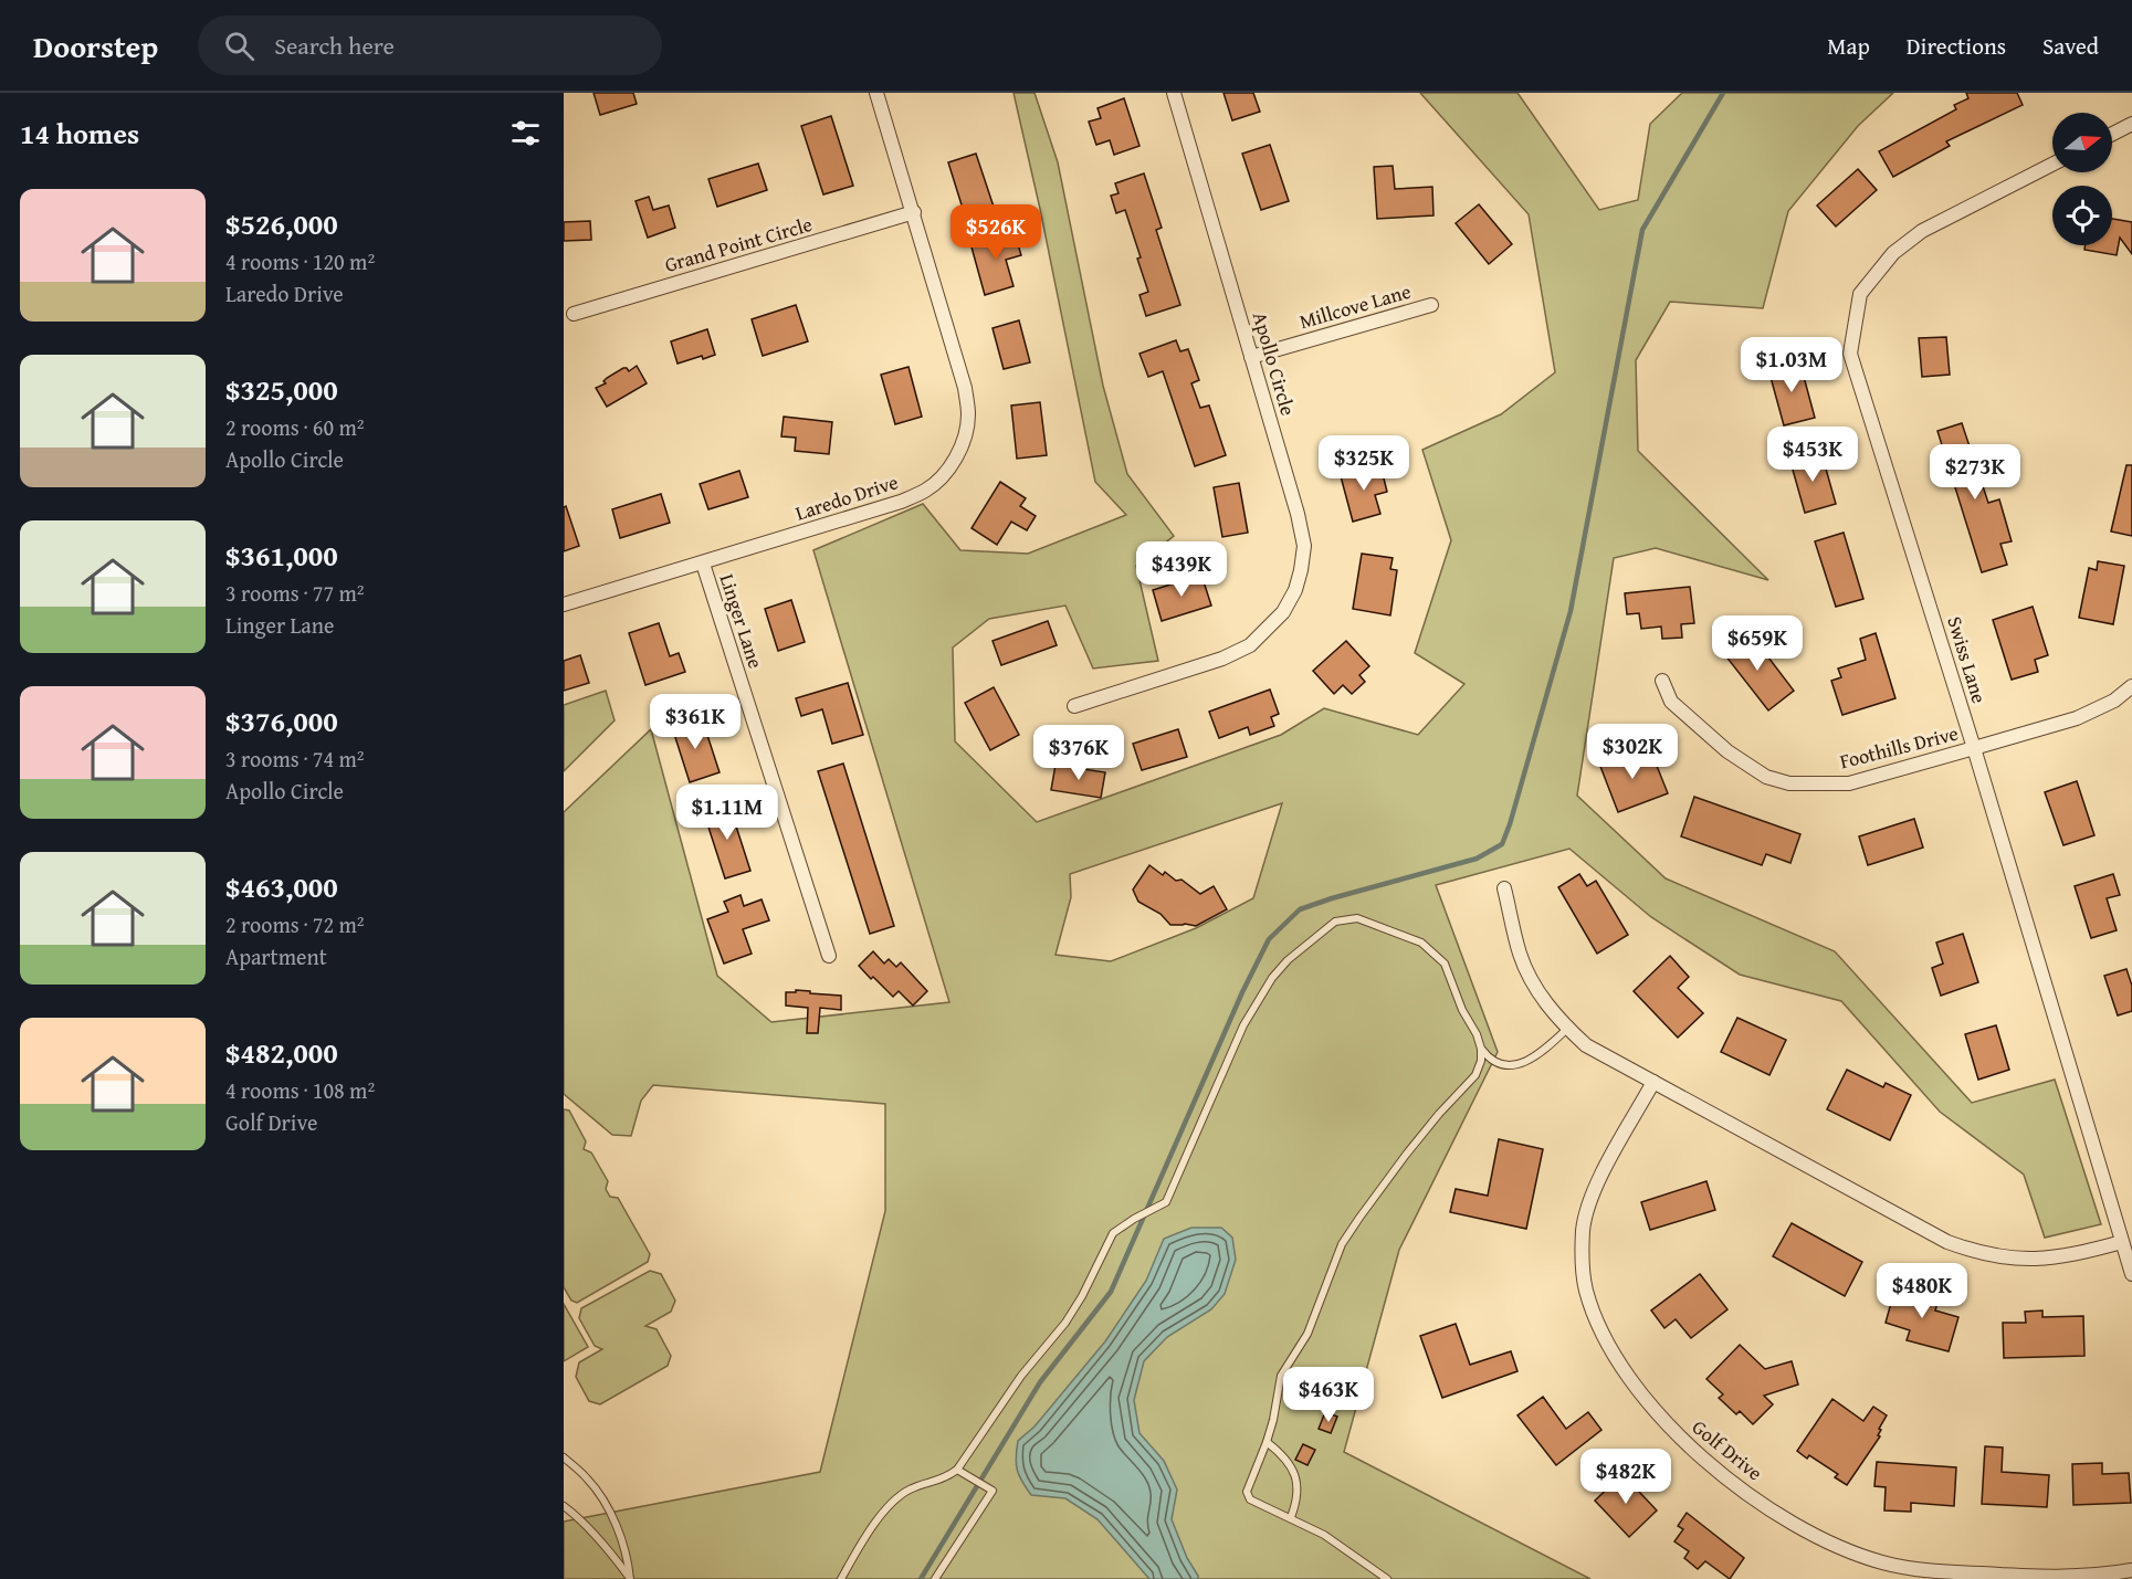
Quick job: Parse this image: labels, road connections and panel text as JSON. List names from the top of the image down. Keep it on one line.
{"streets":{"street":["Grand Point Circle","Millcove Lane","Apollo Circle","Laredo Drive","Linger Lane","Swiss Lane","Foothills Drive","Golf Drive"]},"crossings":[["Grand Point Circle","Laredo Drive"],["Millcove Lane","Apollo Circle"],["Laredo Drive","Linger Lane"],["Swiss Lane","Foothills Drive"]],"north":"right","page":{"header":"Doorstep","search":"Search here","nav":["Map","Directions","Saved"],"heading":"14 homes","list":[{"name":"$526,000","note":"4 rooms · 120 m² · Laredo Drive"},{"name":"$325,000","note":"2 rooms · 60 m² · Apollo Circle"},{"name":"$361,000","note":"3 rooms · 77 m² · Linger Lane"},{"name":"$376,000","note":"3 rooms · 74 m² · Apollo Circle"},{"name":"$463,000","note":"2 rooms · 72 m² · Apartment"},{"name":"$482,000","note":"4 rooms · 108 m² · Golf Drive"}],"price":["$526K","$1.03M","$453K","$325K","$273K","$439K","$659K","$361K","$302K","$376K","$1.11M","$480K","$463K","$482K"]}}
